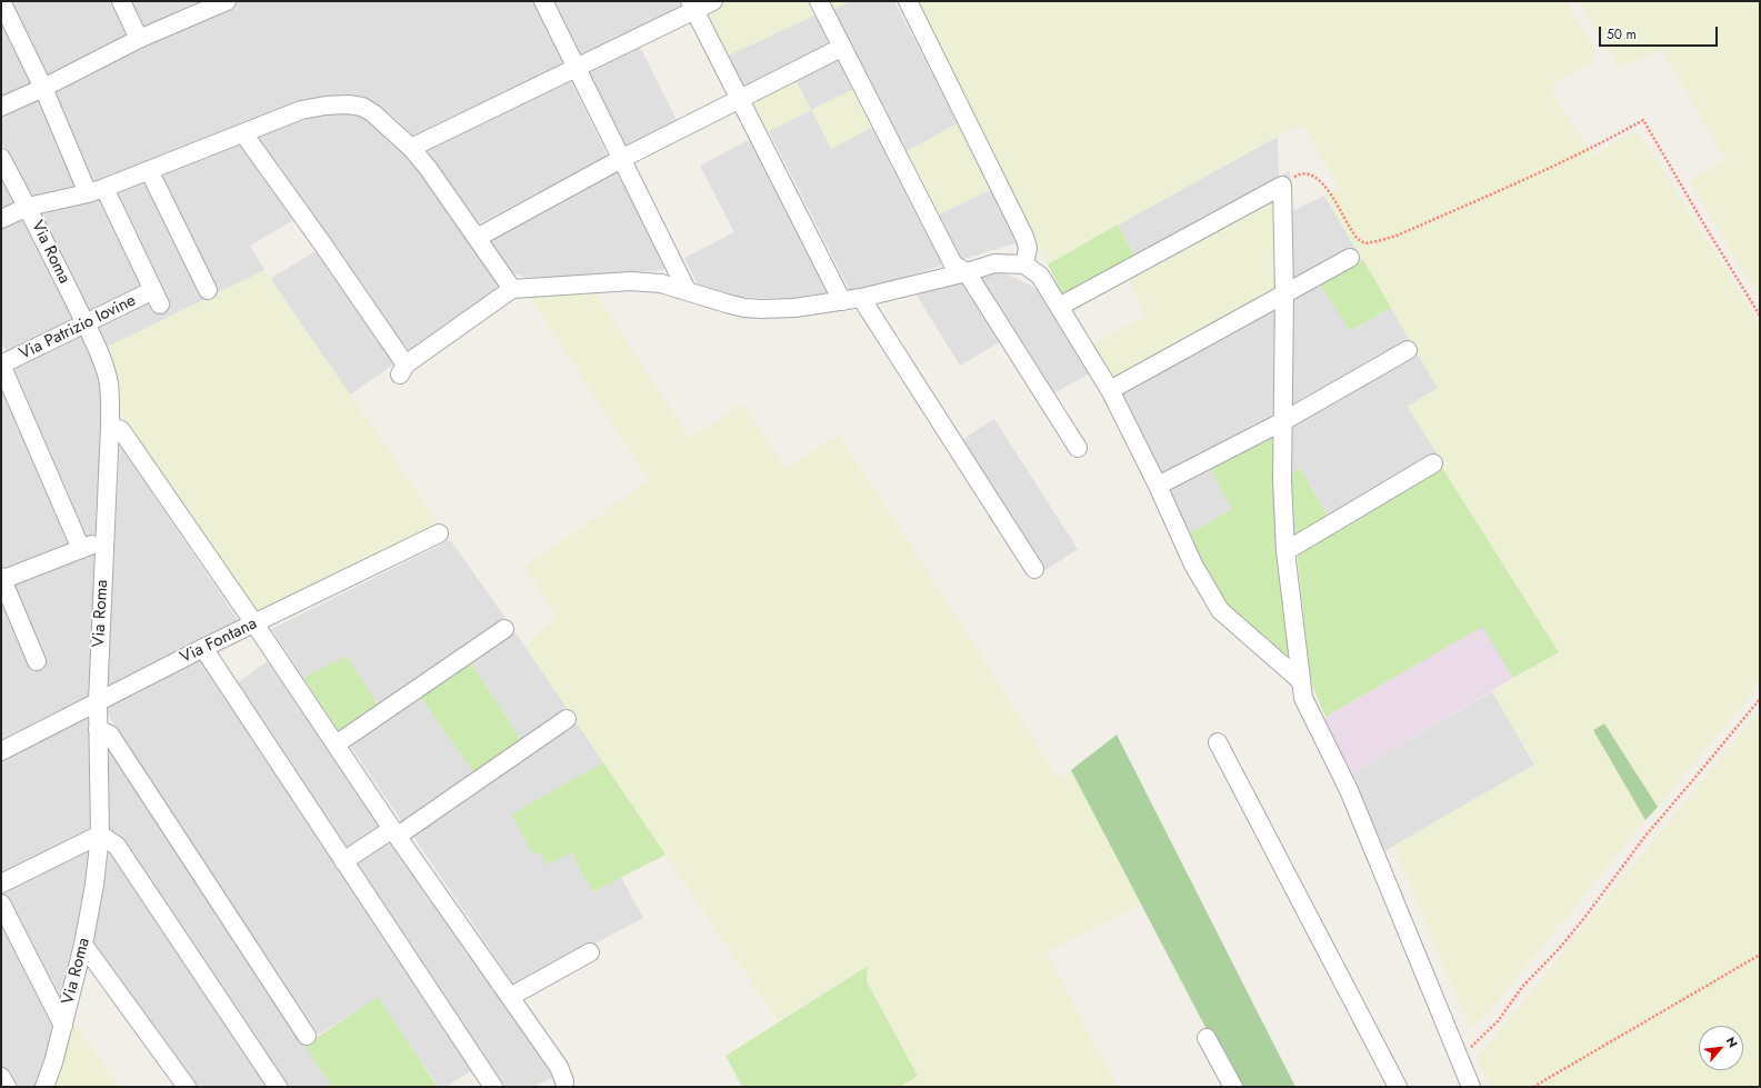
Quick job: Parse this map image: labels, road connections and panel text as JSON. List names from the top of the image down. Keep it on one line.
{"streets":{"street":["Via Roma","Via Patrizio Iovine","Via Fontana"]},"crossings":[["Via Roma","Via Patrizio Iovine"],["Via Roma","Via Fontana"]],"scale_bar":"50 m","north":"top right"}
